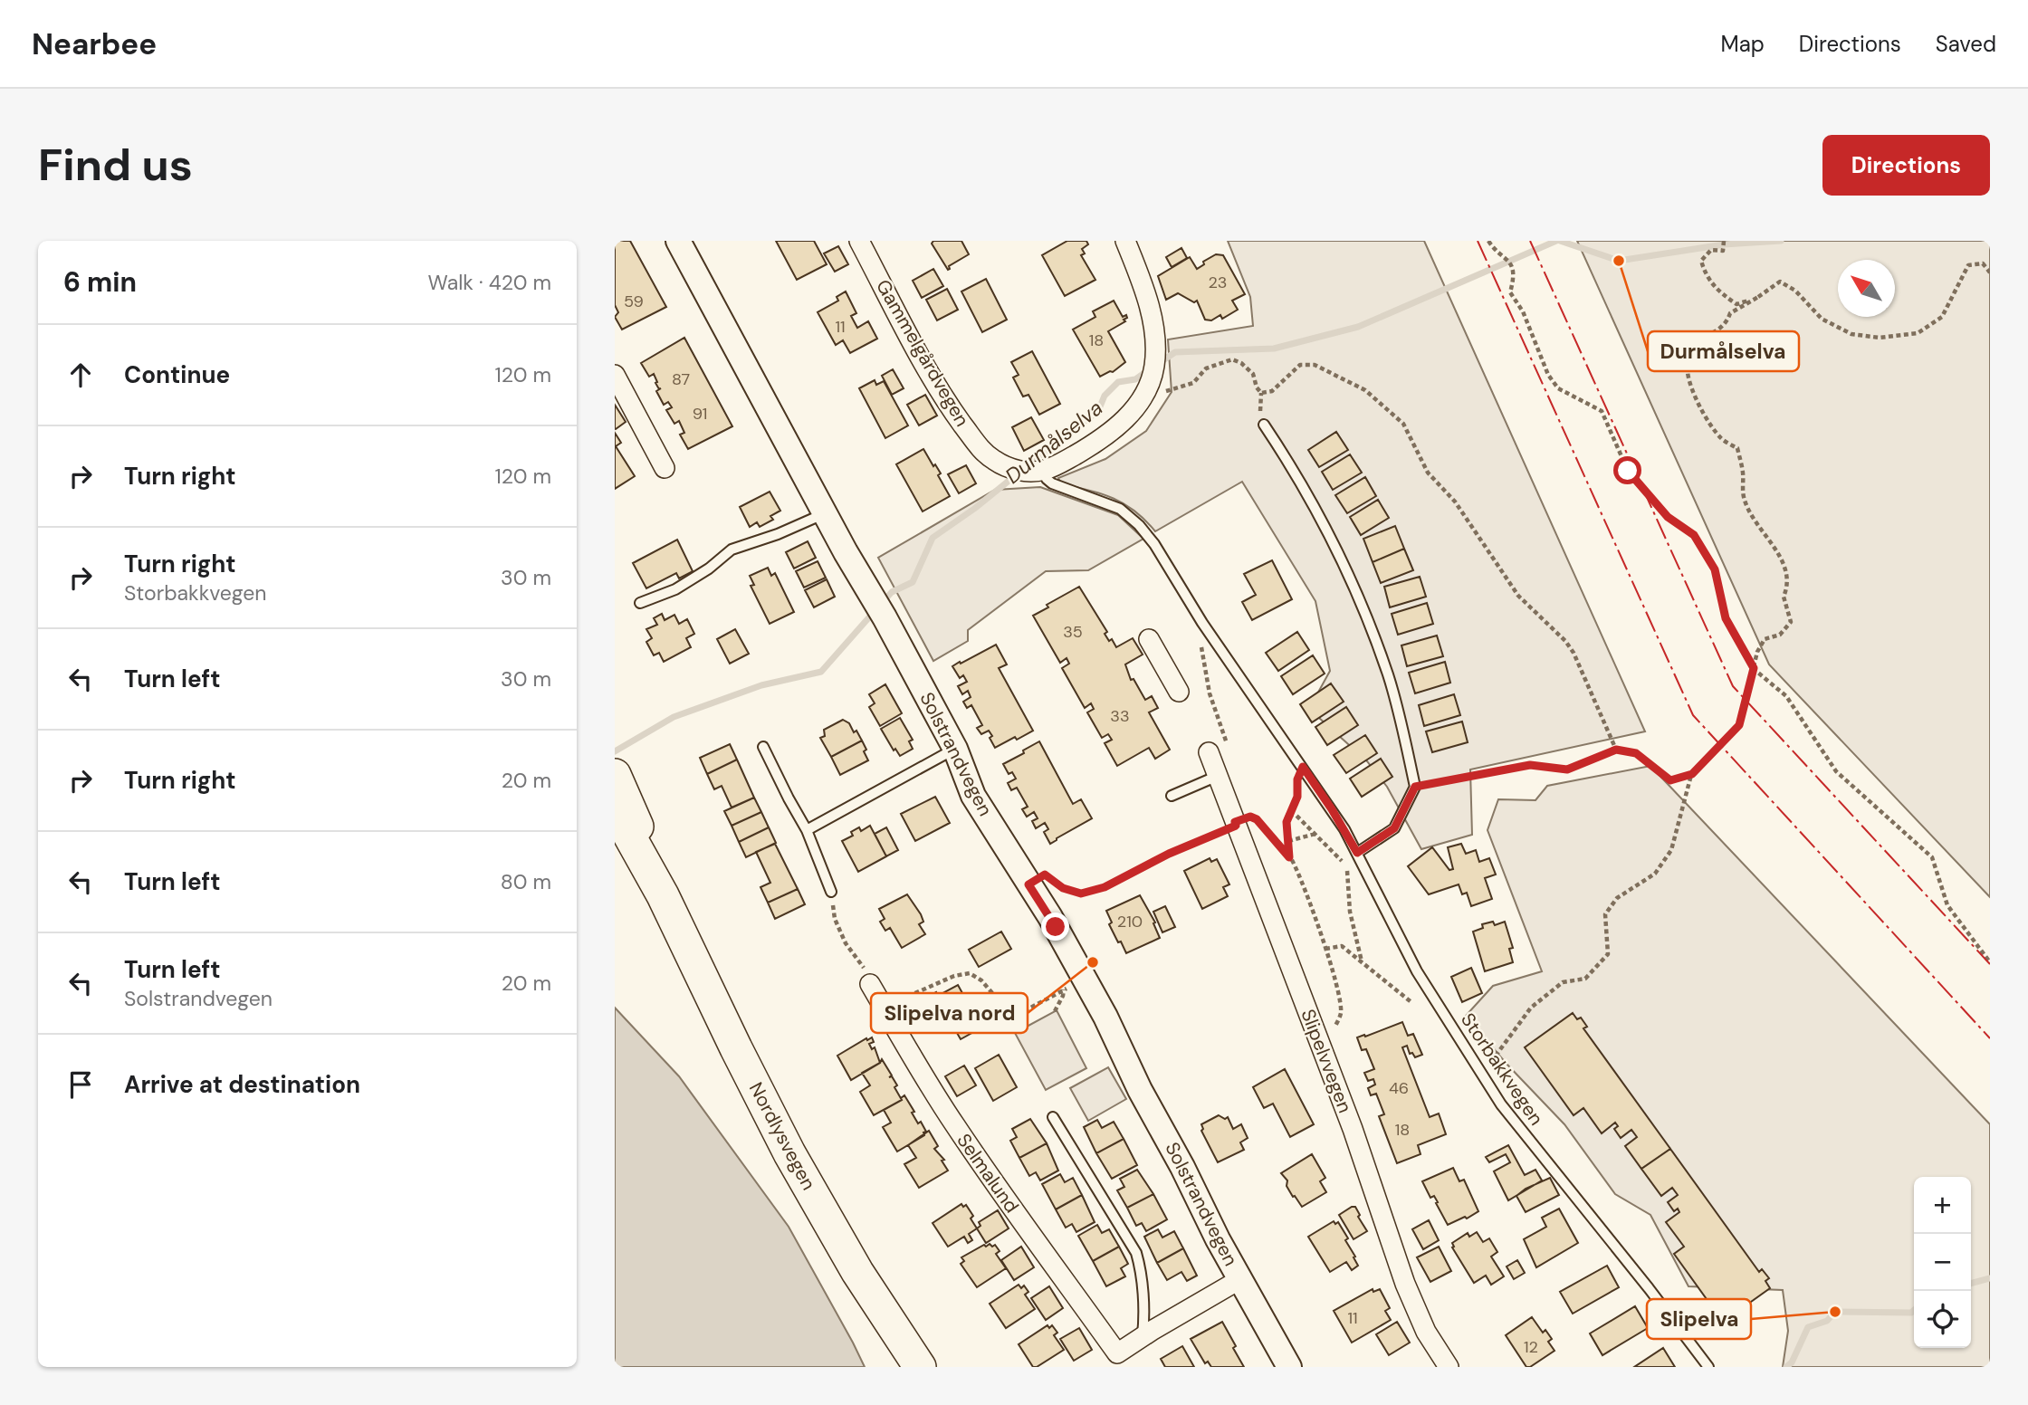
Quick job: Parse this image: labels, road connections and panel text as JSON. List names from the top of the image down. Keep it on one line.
{"streets":{"highway":["Nordlysvegen"],"street":["Gammelgårdvegen","Solstrandvegen","Slipelvvegen","Selmalund"],"lane":["Storbakkvegen"]},"crossings":[["Gammelgårdvegen","Storbakkvegen"],["Solstrandvegen","Selmalund"]],"water":["Durmålselva"],"places":["Durmålselva","Slipelva nord","Slipelva"],"house_numbers":["23","59","11","18","87","91","35","33","210","46","18","11","12"],"north":"top left","page":{"header":"Nearbee","nav":["Map","Directions","Saved"],"buttons":"Directions","title":"Find us","heading":["6 min","Walk · 420 m"],"list":[["Continue","120 m"],["Turn right","120 m"],["Turn right","Storbakkvegen","30 m"],["Turn left","30 m"],["Turn right","20 m"],["Turn left","80 m"],["Turn left","Solstrandvegen","20 m"],"Arrive at destination"],"map_buttons":["+","−"]}}
